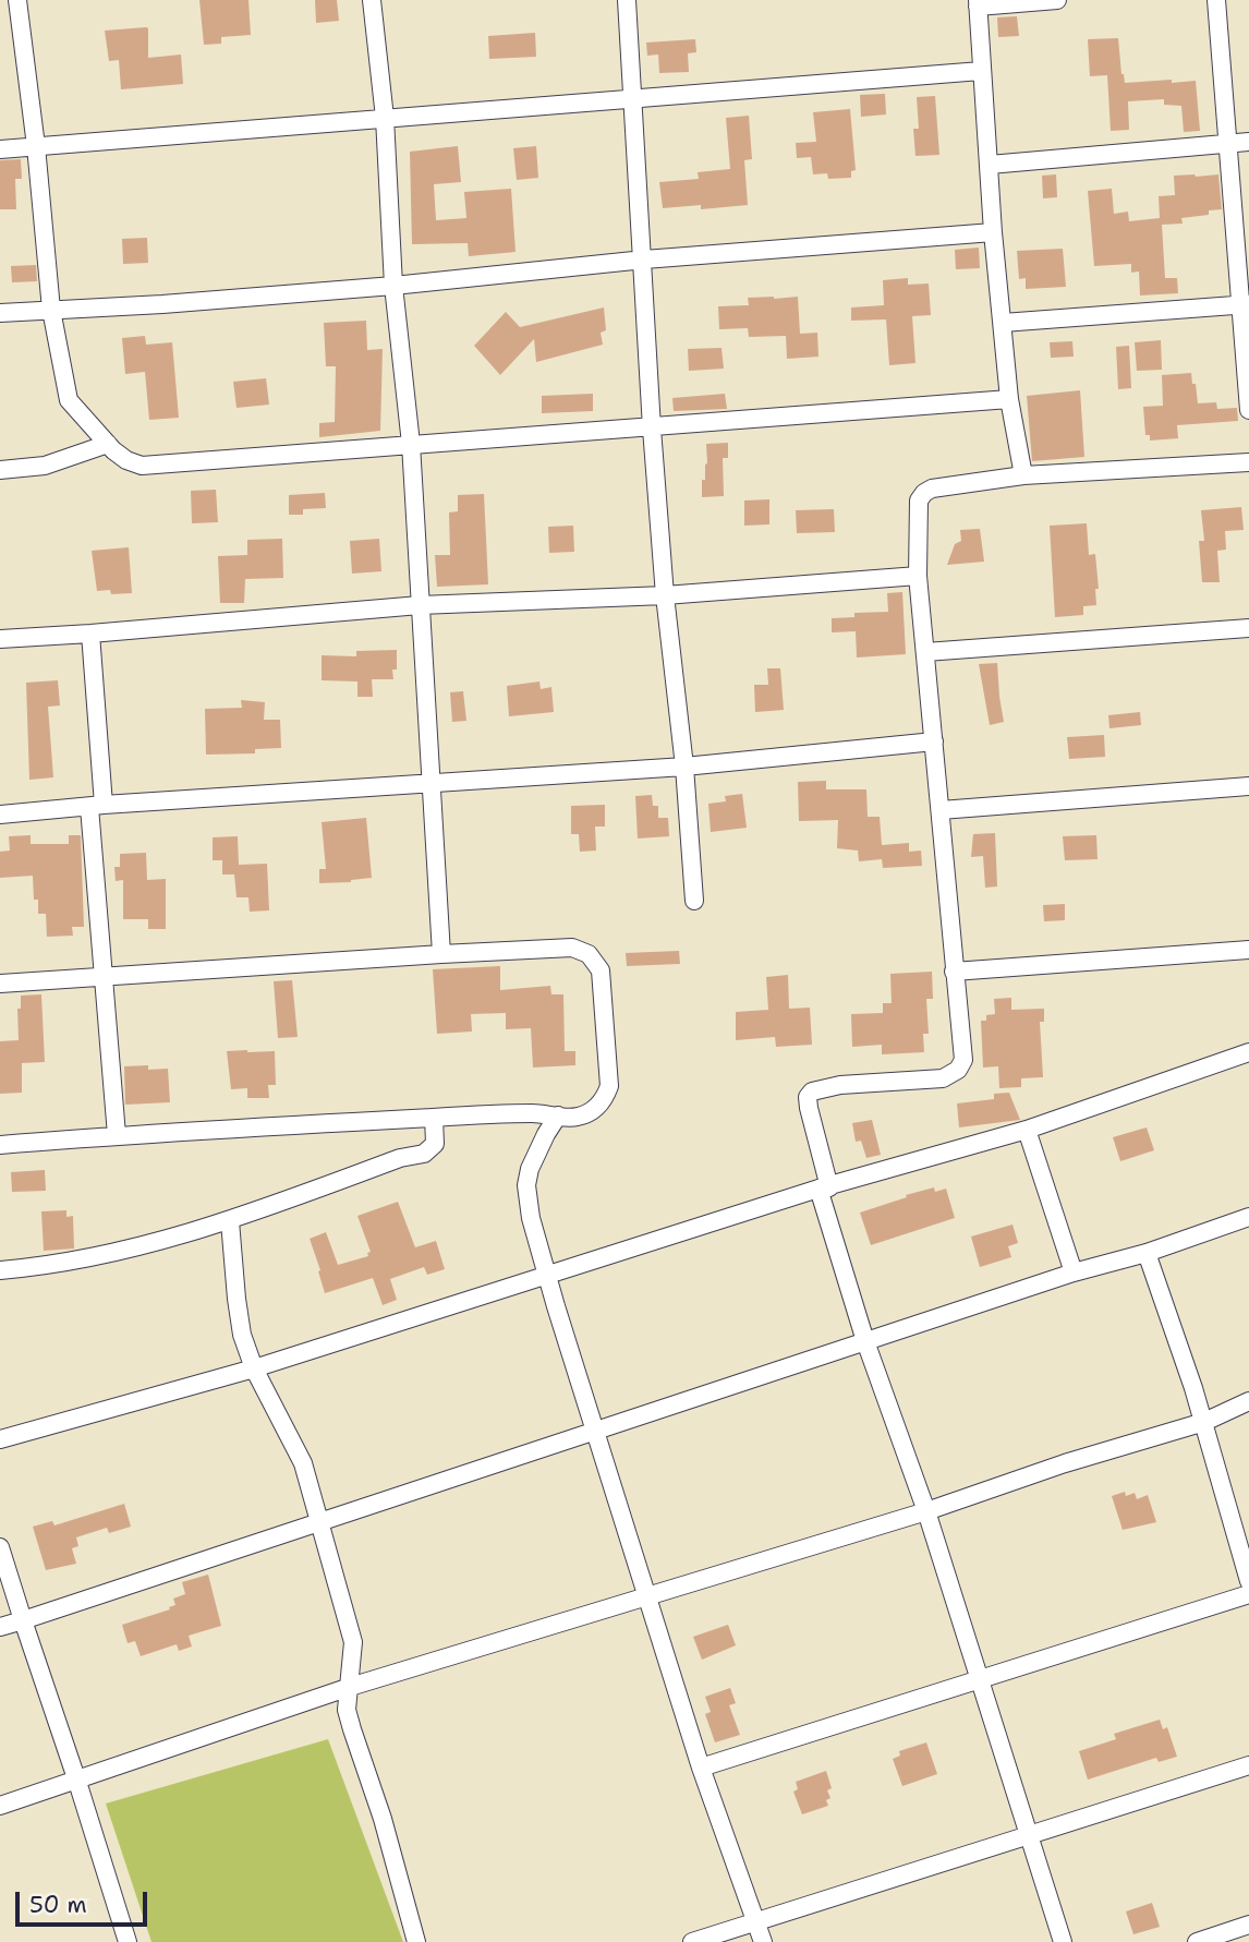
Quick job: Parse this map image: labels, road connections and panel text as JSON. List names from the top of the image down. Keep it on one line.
{"scale_bar":"50 m"}
